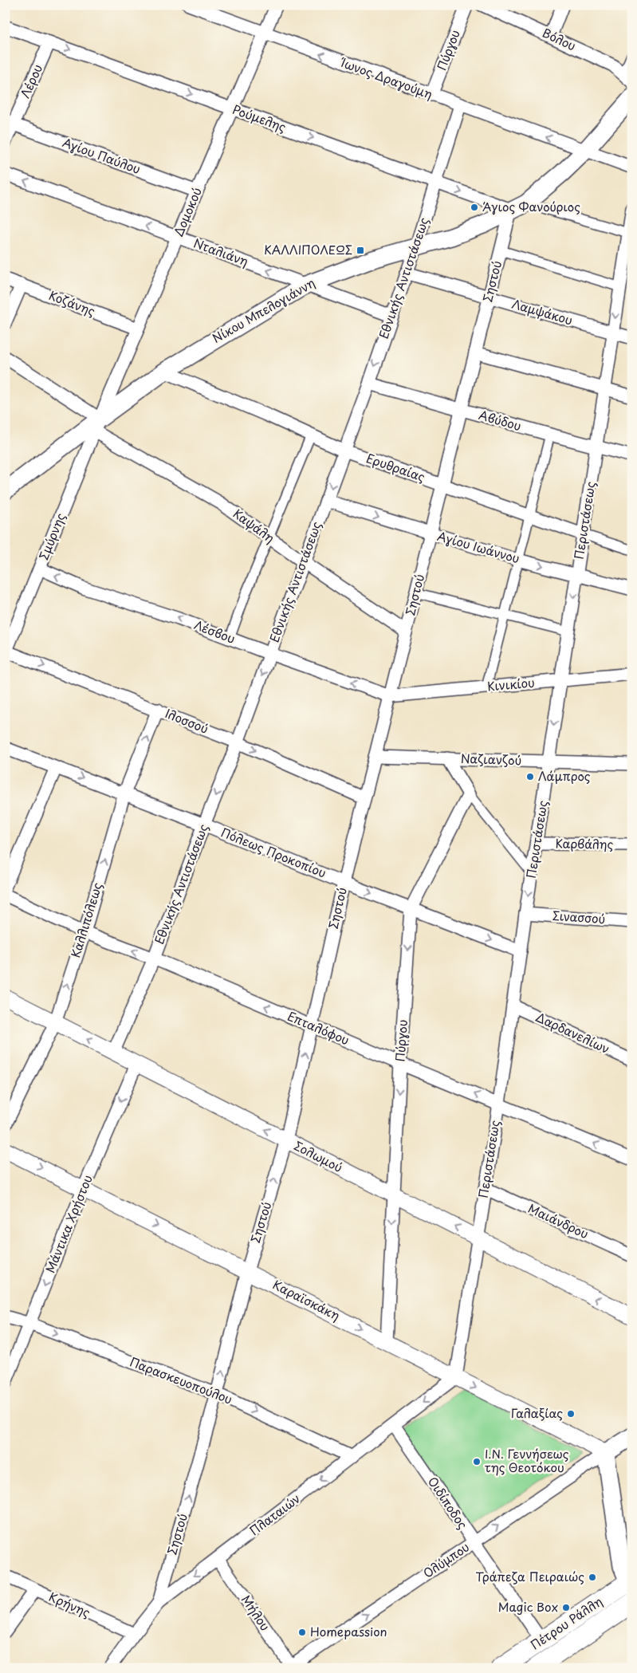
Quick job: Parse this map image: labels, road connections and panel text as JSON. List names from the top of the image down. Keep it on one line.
{"streets":{"main road":["Νίκου Μπελογιάννη","Πέτρου Ράλλη"],"street":["Βόλου","Πύργου","Ίωνος Δραγούμη","Λέρου","Ρούμελης","Αγίου Παύλου","Δομοκού","Νταλιάνη","Εθνικής Αντιστάσεως","Σηστού","Κοζάνης","Λαμψάκου","Αβύδου","Ερυθραίας","Περιστάσεως","Καψάλη","Σμύρνης","Αγίου Ιωάννου","Λέσβου","Κινικίου","Ιλοσσού","Ναζιανζού","Καρβάλης","Πόλεως Προκοπίου","Σινασσού","Καλλιπόλεως","Επταλόφου","Δαρδανελίων","Σολωμού","Μαιάνδρου","Μάντικα Χρήστου","Καραϊσκάκη","Παρασκευοπούλου","Οιδίποδος","Πλαταιών","Ολύμπου","Κρήνης","Μήλου"]},"crossings":[["Πύργου","Ίωνος Δραγούμη"],["Πύργου","Πόλεως Προκοπίου"],["Πύργου","Επταλόφου"],["Πύργου","Σολωμού"],["Πύργου","Καραϊσκάκη"],["Ίωνος Δραγούμη","Δομοκού"],["Ίωνος Δραγούμη","Εθνικής Αντιστάσεως"],["Ίωνος Δραγούμη","Νίκου Μπελογιάννη"],["Λέρου","Ρούμελης"],["Λέρου","Αγίου Παύλου"],["Ρούμελης","Δομοκού"],["Ρούμελης","Εθνικής Αντιστάσεως"],["Ρούμελης","Σηστού"],["Ρούμελης","Νίκου Μπελογιάννη"],["Αγίου Παύλου","Δομοκού"],["Δομοκού","Νταλιάνη"],["Δομοκού","Κοζάνης"],["Δομοκού","Νίκου Μπελογιάννη"],["Δομοκού","Καψάλη"],["Δομοκού","Σμύρνης"],["Νταλιάνη","Εθνικής Αντιστάσεως"],["Νταλιάνη","Νίκου Μπελογιάννη"],["Εθνικής Αντιστάσεως","Νίκου Μπελογιάννη"],["Εθνικής Αντιστάσεως","Λαμψάκου"],["Εθνικής Αντιστάσεως","Αβύδου"],["Εθνικής Αντιστάσεως","Ερυθραίας"],["Εθνικής Αντιστάσεως","Καψάλη"],["Εθνικής Αντιστάσεως","Αγίου Ιωάννου"],["Εθνικής Αντιστάσεως","Λέσβου"],["Εθνικής Αντιστάσεως","Ιλοσσού"],["Εθνικής Αντιστάσεως","Πόλεως Προκοπίου"],["Εθνικής Αντιστάσεως","Επταλόφου"],["Εθνικής Αντιστάσεως","Σολωμού"],["Σηστού","Νίκου Μπελογιάννη"],["Σηστού","Λαμψάκου"],["Σηστού","Αβύδου"],["Σηστού","Ερυθραίας"],["Σηστού","Καψάλη"],["Σηστού","Αγίου Ιωάννου"],["Σηστού","Λέσβου"],["Σηστού","Κινικίου"],["Σηστού","Ιλοσσού"],["Σηστού","Ναζιανζού"],["Σηστού","Πόλεως Προκοπίου"],["Σηστού","Επταλόφου"],["Σηστού","Σολωμού"],["Σηστού","Καραϊσκάκη"],["Σηστού","Παρασκευοπούλου"],["Σηστού","Πλαταιών"],["Νίκου Μπελογιάννη","Ερυθραίας"],["Νίκου Μπελογιάννη","Καψάλη"],["Νίκου Μπελογιάννη","Σμύρνης"],["Λαμψάκου","Περιστάσεως"],["Αβύδου","Περιστάσεως"],["Ερυθραίας","Περιστάσεως"],["Περιστάσεως","Αγίου Ιωάννου"],["Περιστάσεως","Κινικίου"],["Περιστάσεως","Ναζιανζού"],["Περιστάσεως","Καρβάλης"],["Περιστάσεως","Πόλεως Προκοπίου"],["Περιστάσεως","Σινασσού"],["Περιστάσεως","Επταλόφου"],["Περιστάσεως","Δαρδανελίων"],["Περιστάσεως","Σολωμού"],["Περιστάσεως","Μαιάνδρου"],["Περιστάσεως","Καραϊσκάκη"],["Περιστάσεως","Πλαταιών"],["Καψάλη","Σμύρνης"],["Σμύρνης","Λέσβου"],["Σμύρνης","Ιλοσσού"],["Λέσβου","Κινικίου"],["Ιλοσσού","Καλλιπόλεως"],["Πόλεως Προκοπίου","Καλλιπόλεως"],["Καλλιπόλεως","Επταλόφου"],["Καλλιπόλεως","Σολωμού"],["Σολωμού","Μάντικα Χρήστου"],["Μάντικα Χρήστου","Καραϊσκάκη"],["Μάντικα Χρήστου","Παρασκευοπούλου"],["Καραϊσκάκη","Πλαταιών"],["Καραϊσκάκη","Ολύμπου"],["Παρασκευοπούλου","Πλαταιών"],["Οιδίποδος","Πλαταιών"],["Οιδίποδος","Ολύμπου"],["Οιδίποδος","Πέτρου Ράλλη"],["Πλαταιών","Κρήνης"],["Πλαταιών","Μήλου"],["Ολύμπου","Μήλου"]],"one_way":["Πύργου","Ίωνος Δραγούμη","Ρούμελης","Νταλιάνη","Σηστού","Λέσβου","Ιλοσσού","Πόλεως Προκοπίου","Επταλόφου","Σολωμού","Μάντικα Χρήστου","Καραϊσκάκη","Παρασκευοπούλου","Πλαταιών","Ολύμπου"],"places":{"other":["Άγιος Φανούριος","Λάμπρος","Γαλαξίας","Ι.Ν. Γεννήσεως της Θεοτόκου","Τράπεζα Πειραιώς","Magic Box","Homepassion"],"transit":["ΚΑΛΛΙΠΟΛΕΩΣ"]}}
